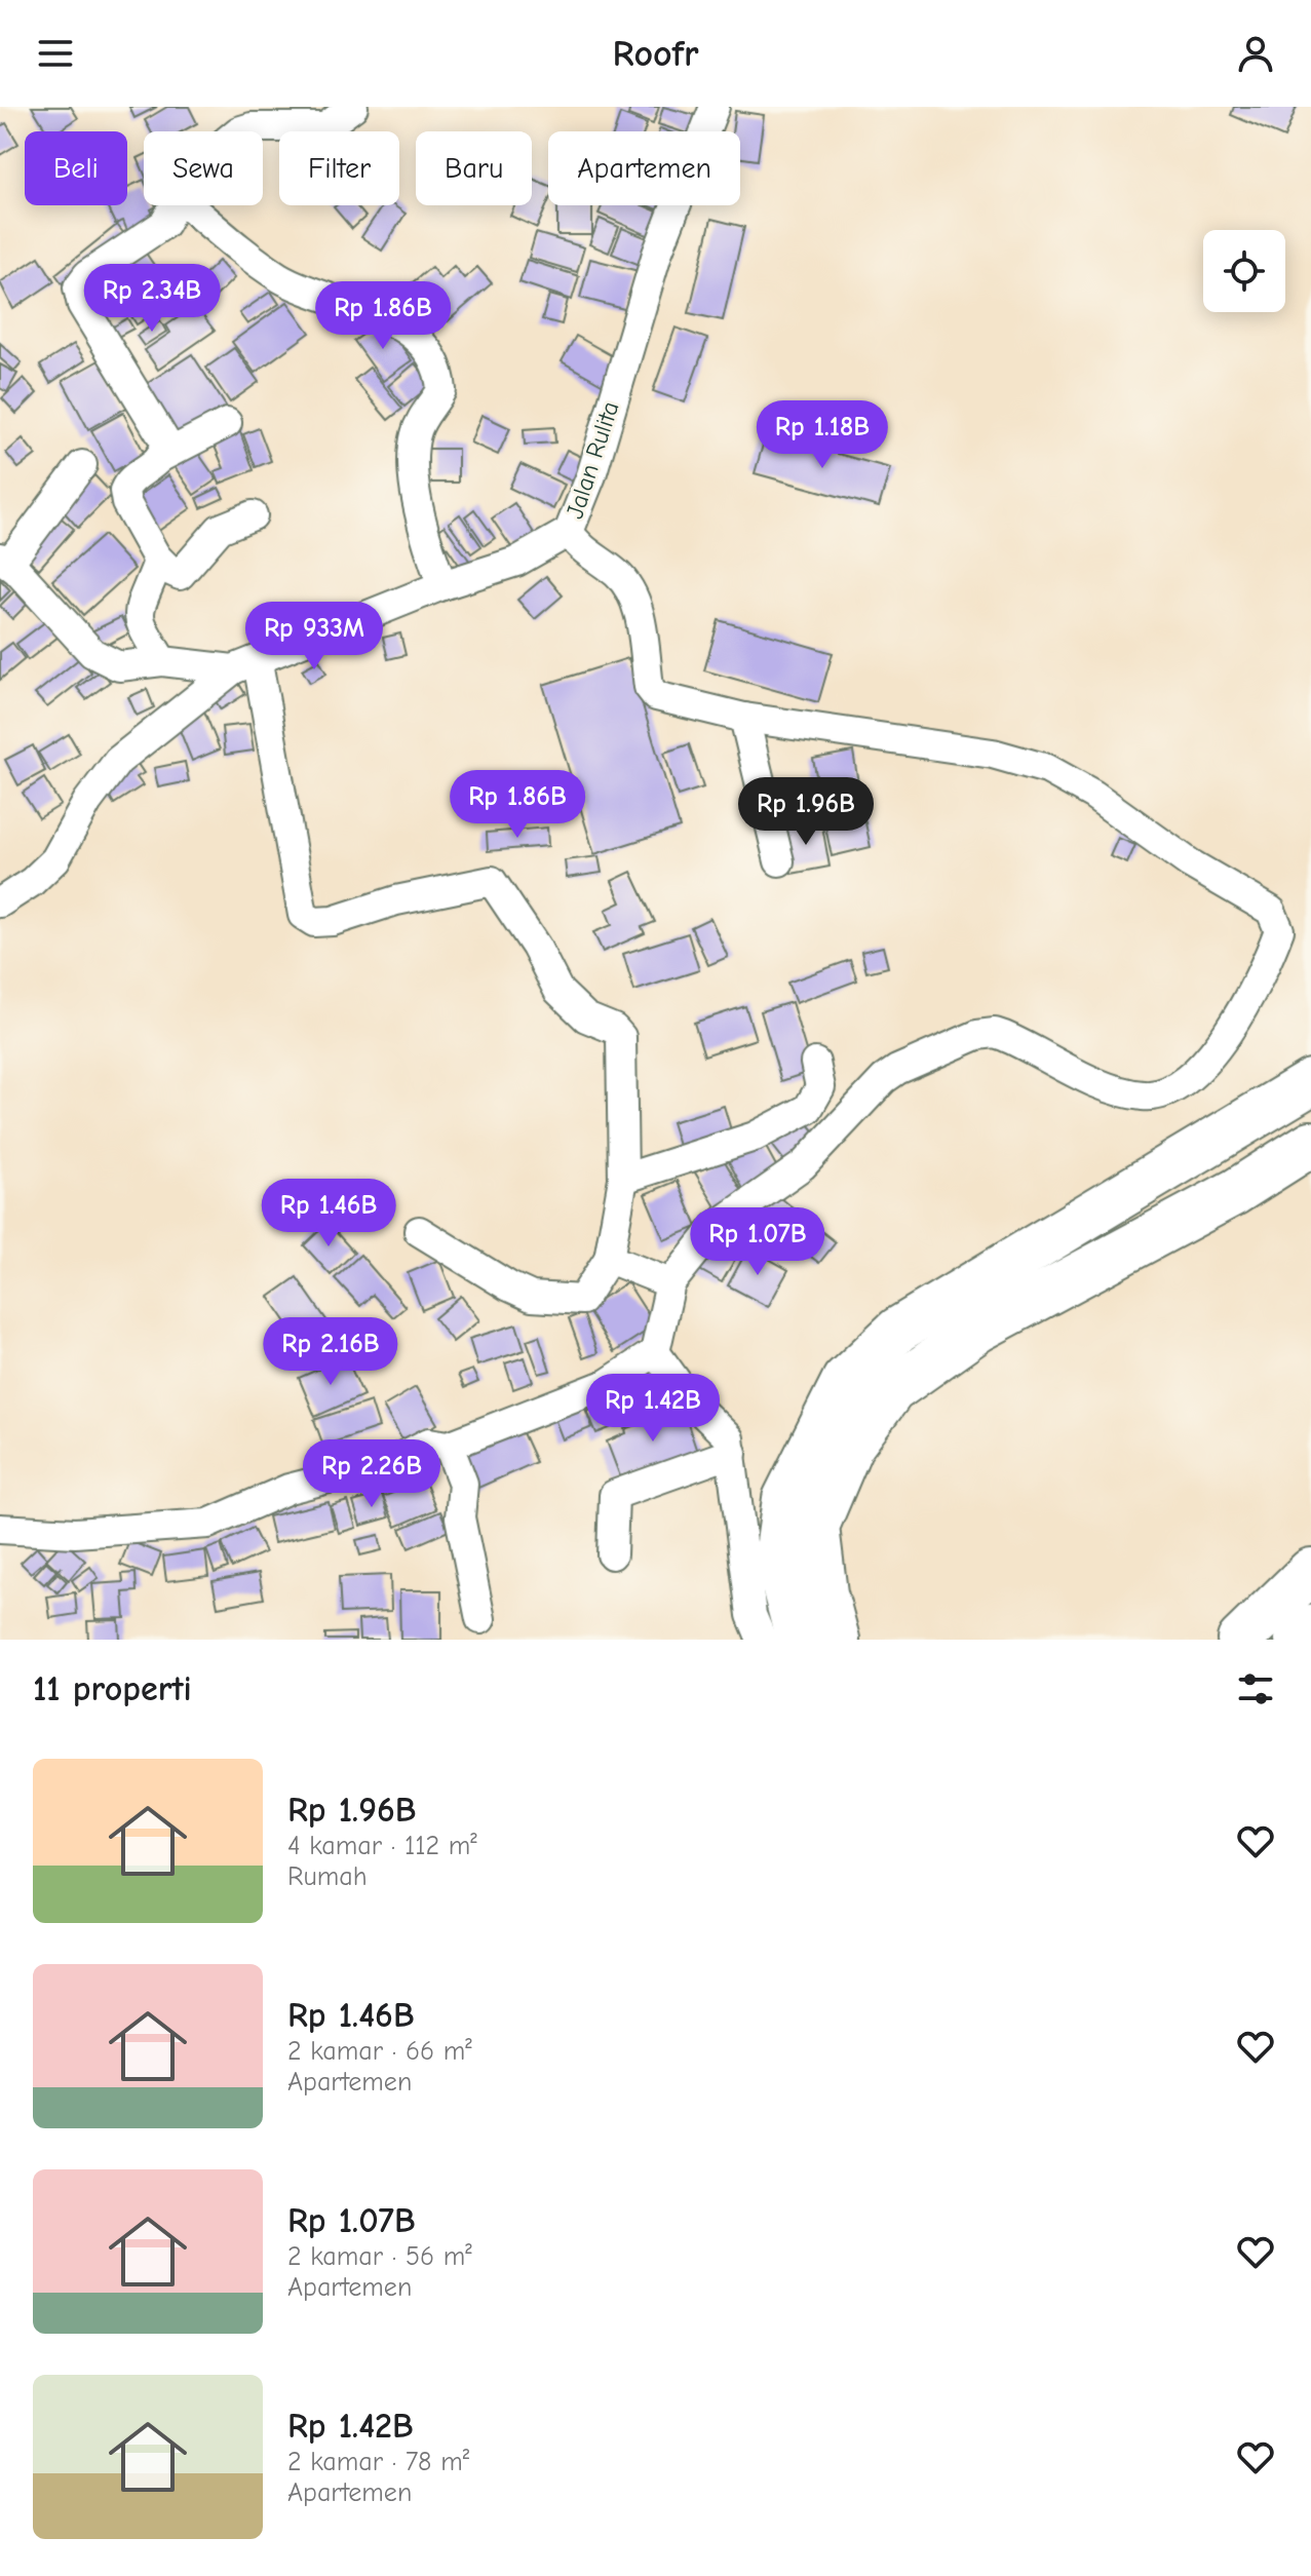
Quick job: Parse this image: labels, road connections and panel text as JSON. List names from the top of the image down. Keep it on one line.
{"streets":{"street":["Jalan Rulita"]},"page":{"header":"Roofr","chip":["Beli","Sewa","Filter","Baru","Apartemen"],"price":["Rp 2.34B","Rp 1.86B","Rp 1.18B","Rp 933M","Rp 1.86B","Rp 1.96B","Rp 1.46B","Rp 1.07B","Rp 2.16B","Rp 1.42B","Rp 2.26B"],"heading":"11 properti","list":[{"name":"Rp 1.96B","note":"4 kamar · 112 m² · Rumah"},{"name":"Rp 1.46B","note":"2 kamar · 66 m² · Apartemen"},{"name":"Rp 1.07B","note":"2 kamar · 56 m² · Apartemen"},{"name":"Rp 1.42B","note":"2 kamar · 78 m² · Apartemen"}]}}
